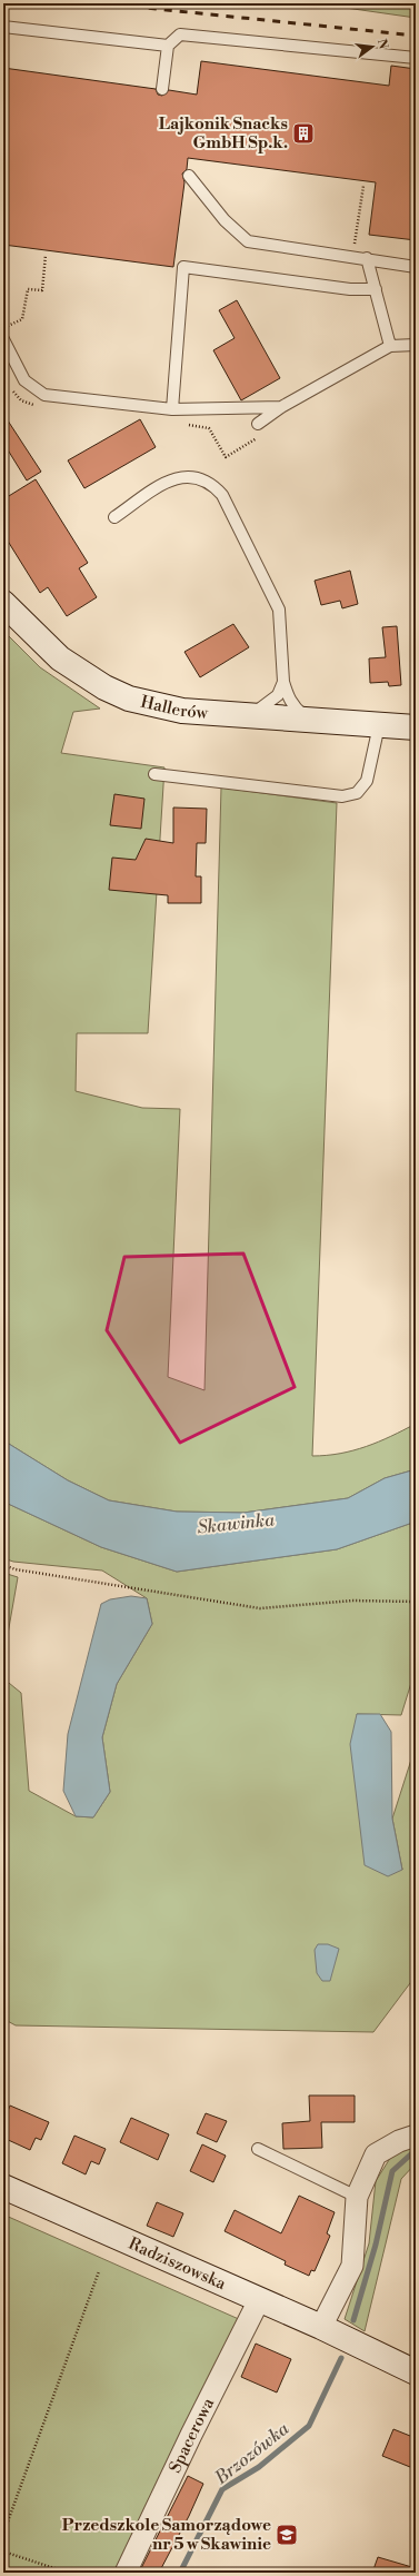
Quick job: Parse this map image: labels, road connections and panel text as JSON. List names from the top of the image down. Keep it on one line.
{"streets":{"street":["Hallerów","Radziszowska","Spacerowa"]},"crossings":[["Radziszowska","Spacerowa"]],"water":["Skawinka","Brzozówka"],"places":{"building":["Lajkonik Snacks GmbH Sp.k."],"school or university":["Przedszkole Samorządowe nr 5 w Skawinie"]},"north":"right"}
